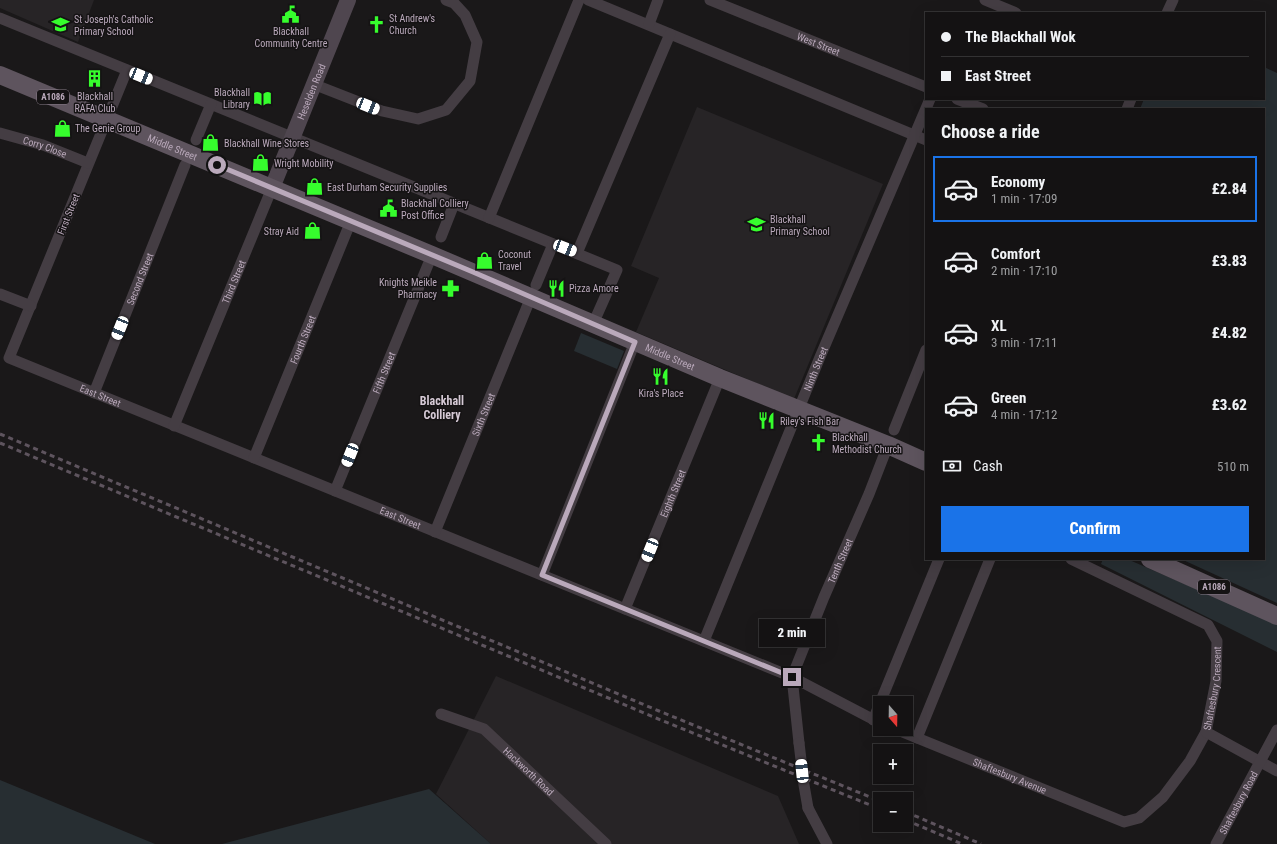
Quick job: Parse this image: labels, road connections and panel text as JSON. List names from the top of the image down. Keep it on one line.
{"streets":{"main road":["A1086","Middle Street"],"street":["West Street","Heselden Road","Corry Close","First Street","Second Street","Third Street","Fourth Street","Ninth Street","Fifth Street","East Street","Sixth Street","Eighth Street","Tenth Street","Shaftesbury Crescent","Hackworth Road","Shaftesbury Avenue","Shaftesbury Road"]},"crossings":[["Heselden Road","Third Street"],["A1086","Middle Street"],["A1086","First Street"],["Corry Close","First Street"],["Middle Street","First Street"],["Middle Street","Third Street"],["Middle Street","Fourth Street"],["Middle Street","Ninth Street"],["Middle Street","Fifth Street"],["Middle Street","Sixth Street"],["Middle Street","Eighth Street"],["Middle Street","Tenth Street"],["First Street","East Street"],["Second Street","East Street"],["Third Street","East Street"],["Fourth Street","East Street"],["Ninth Street","East Street"],["Fifth Street","East Street"],["East Street","Sixth Street"],["East Street","Eighth Street"],["East Street","Tenth Street"],["Shaftesbury Crescent","Shaftesbury Avenue"],["Shaftesbury Crescent","Shaftesbury Road"]],"districts":["Blackhall Colliery"],"places":{"public building":["Blackhall Community Centre","Blackhall Colliery Post Office"],"church":["St Andrew's Church","Blackhall Methodist Church"],"school or university":["St Joseph's Catholic Primary School","Blackhall Primary School"],"building":["Blackhall RAFA Club"],"library":["Blackhall Library"],"shop":["The Genie Group","Blackhall Wine Stores","Wright Mobility","East Durham Security Supplies","Stray Aid","Coconut Travel"],"pharmacy":["Knights Meikle Pharmacy"],"restaurant":["Pizza Amore","Kira's Place","Riley's Fish Bar"]},"north":"bottom","page":{"banner":["The Blackhall Wok","East Street"],"heading":"Choose a ride","list":[{"name":"Economy","note":"1 min · 17:09","value":"£2.84"},{"name":"Comfort","note":"2 min · 17:10","value":"£3.83"},{"name":"XL","note":"3 min · 17:11","value":"£4.82"},{"name":"Green","note":"4 min · 17:12","value":"£3.62"}],"pay":["Cash","510 m"],"buttons":"Confirm","bubble":"2 min","map_buttons":["+","−"]}}
